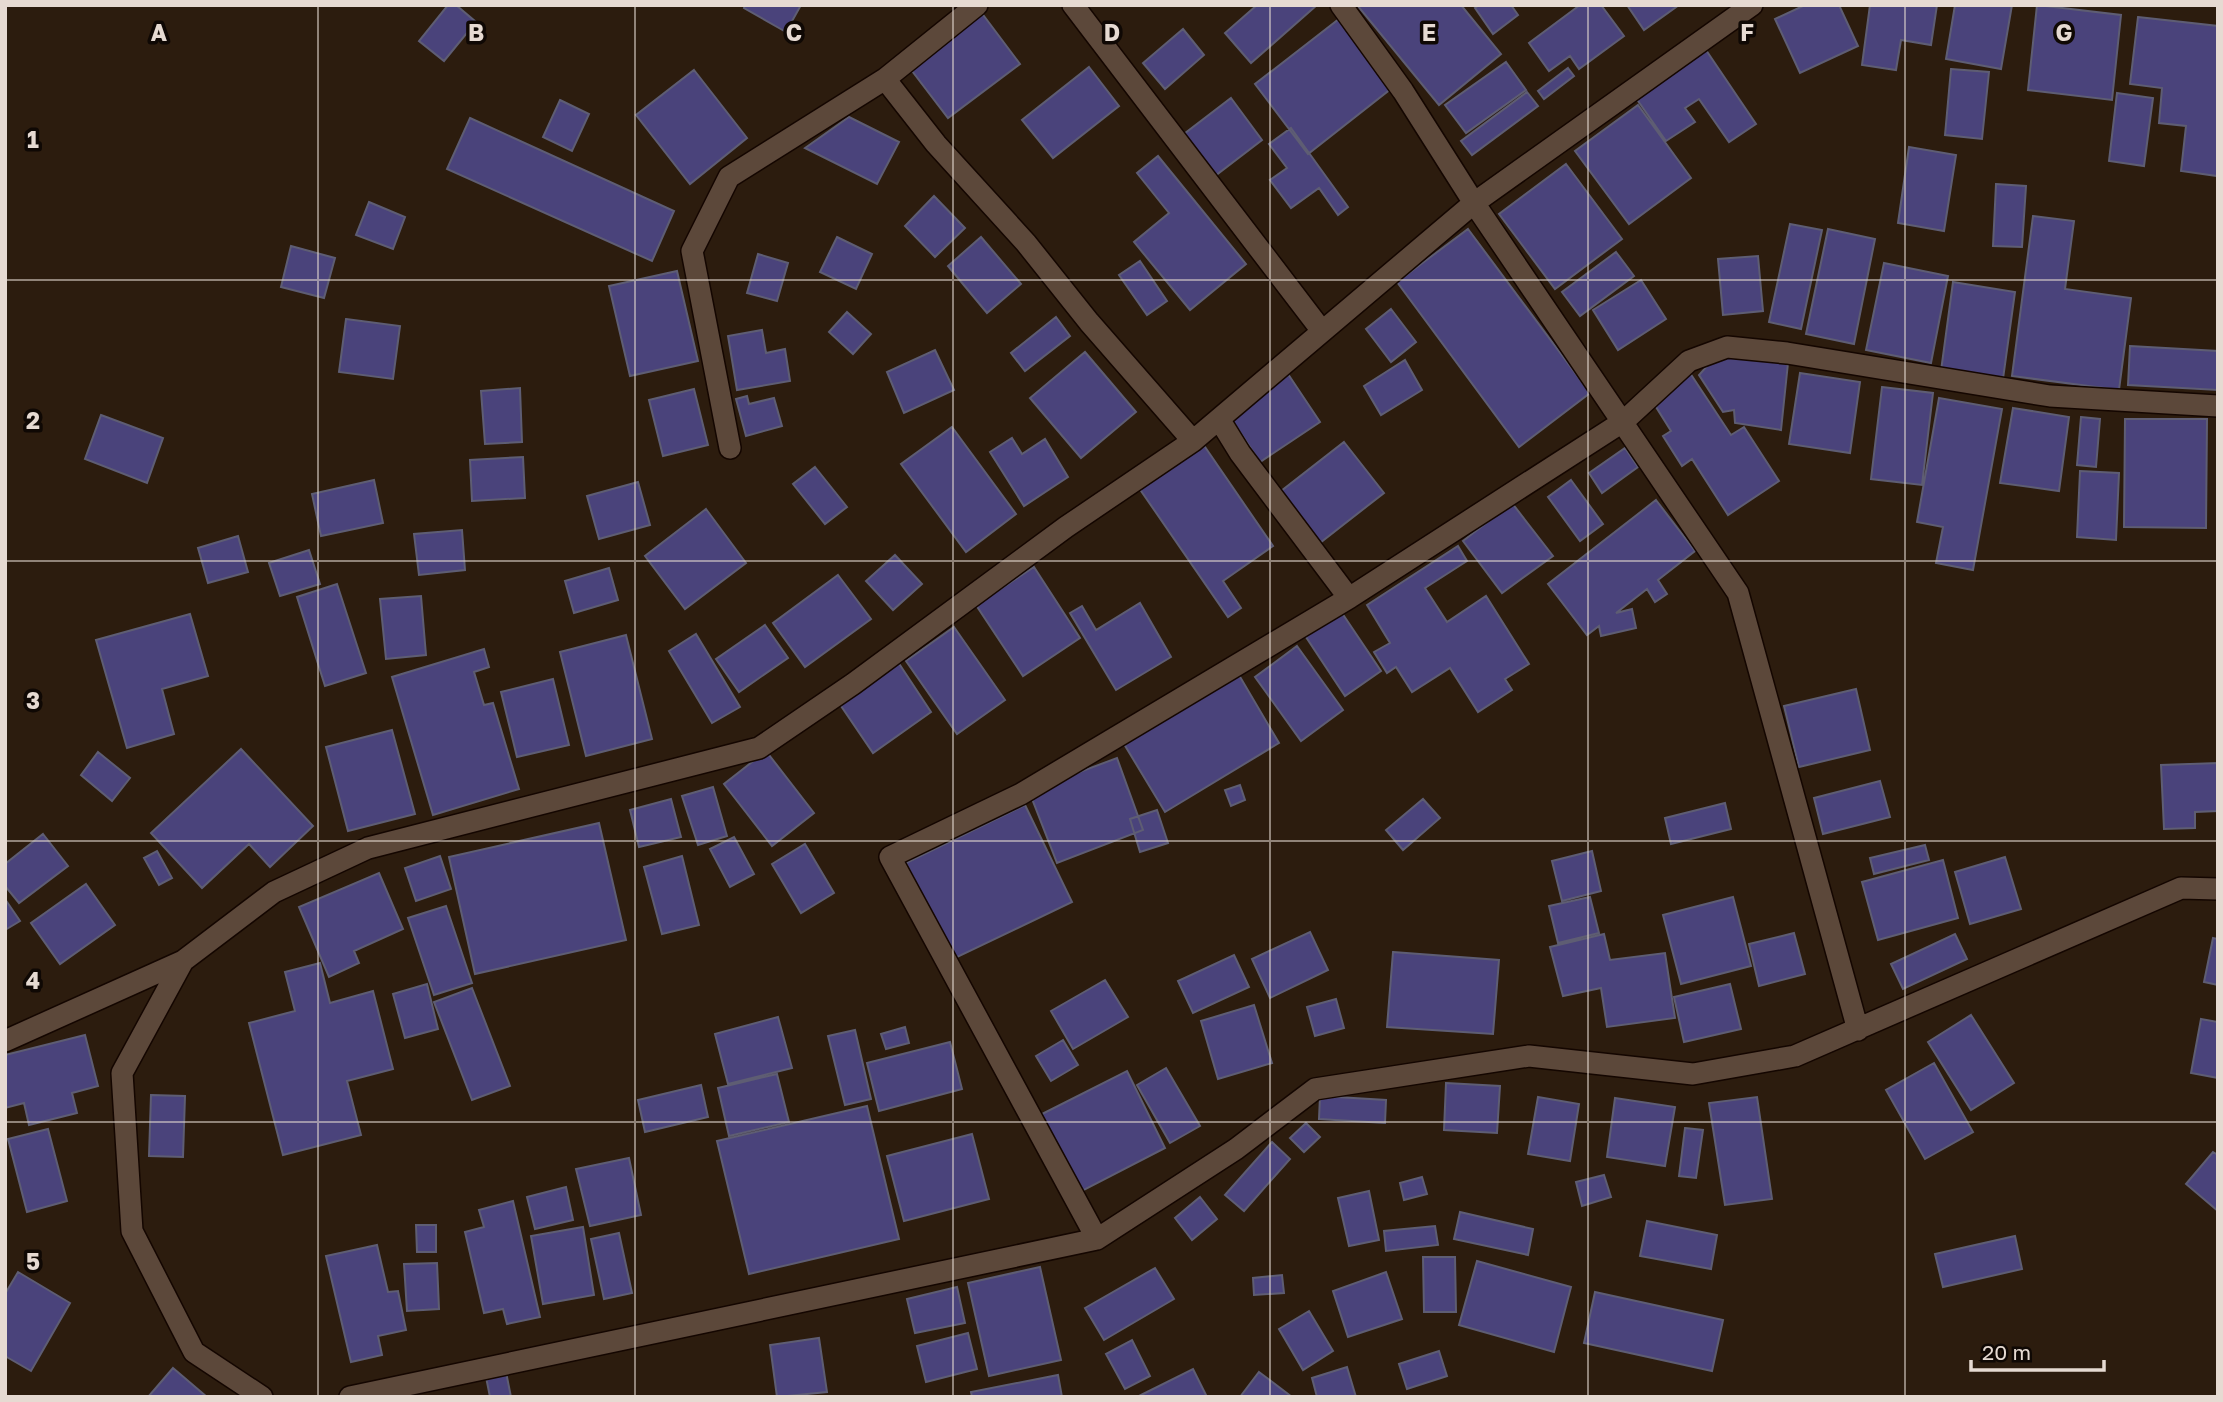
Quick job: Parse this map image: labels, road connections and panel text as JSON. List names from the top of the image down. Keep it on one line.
{"scale_bar":"20 m","grid":{"columns":["A","B","C","D","E","F","G"],"rows":["1","2","3","4","5"]}}
